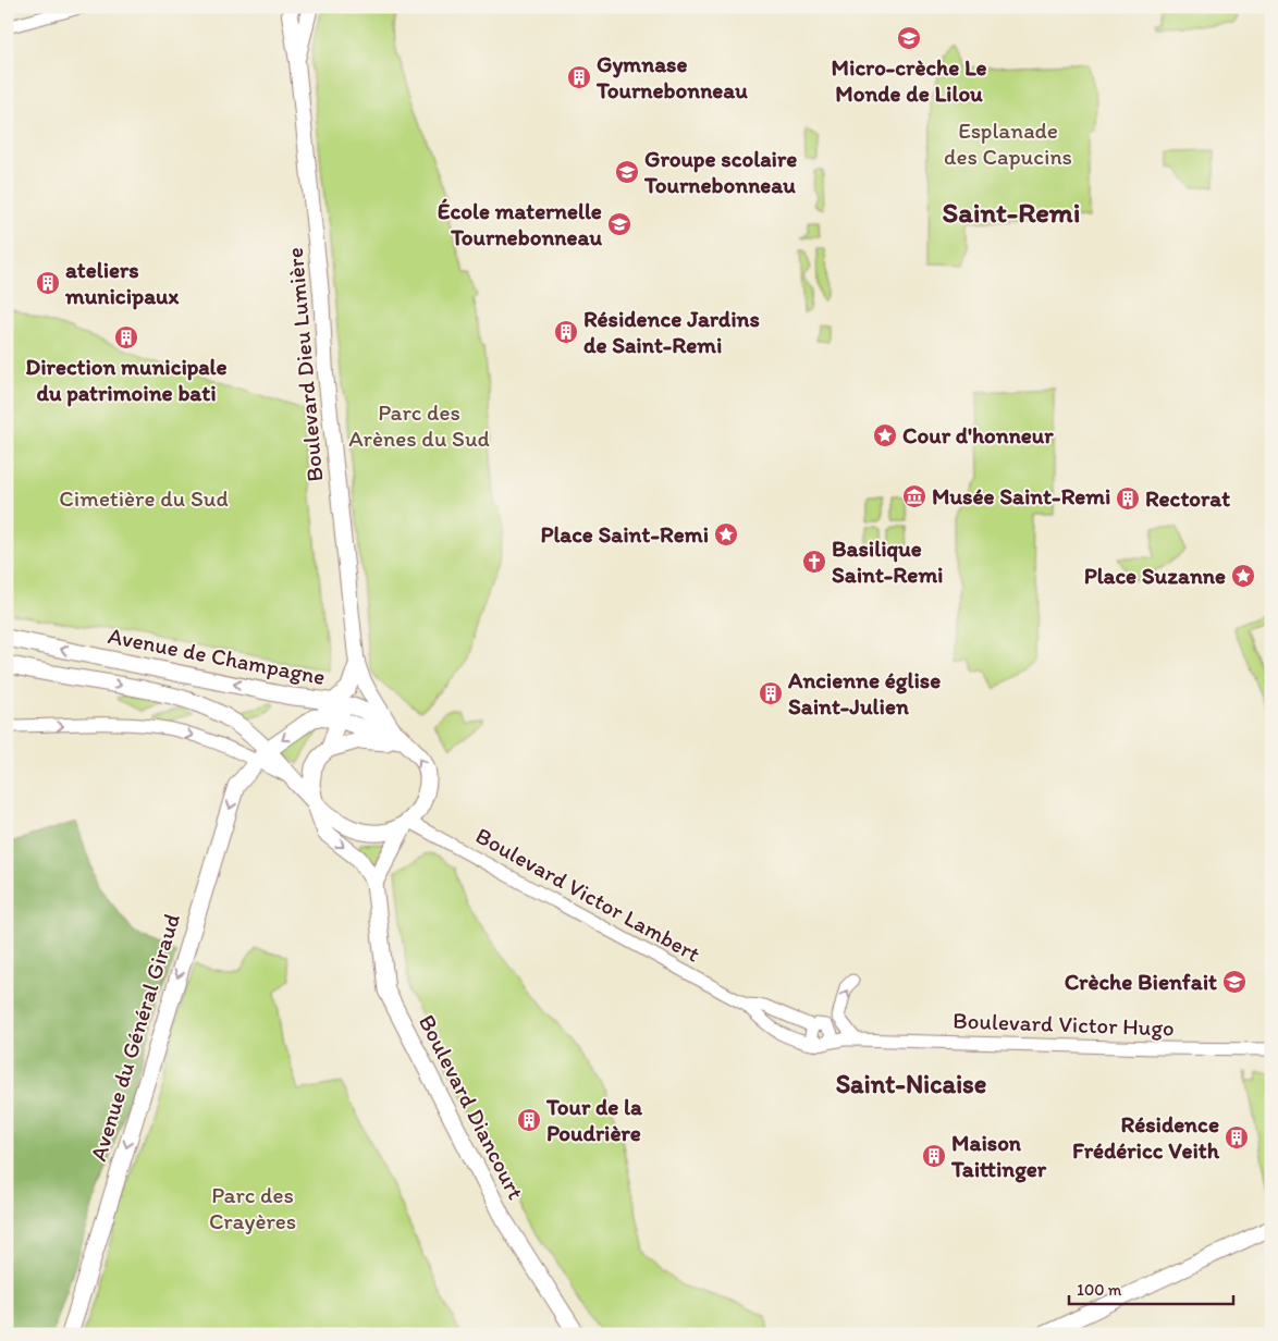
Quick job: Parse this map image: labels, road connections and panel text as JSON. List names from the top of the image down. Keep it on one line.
{"streets":{"main road":["Boulevard Dieu Lumière","Avenue de Champagne","Avenue du Général Giraud","Boulevard Diancourt"],"street":["Boulevard Victor Lambert","Boulevard Victor Hugo"]},"crossings":[["Avenue de Champagne","Boulevard Victor Lambert"],["Avenue de Champagne","Avenue du Général Giraud"],["Avenue de Champagne","Boulevard Diancourt"],["Boulevard Victor Lambert","Boulevard Diancourt"]],"one_way":["Avenue du Général Giraud"],"districts":["Saint-Remi","Saint-Nicaise"],"parks":["Esplanade des Capucins","Parc des Arènes du Sud","Cimetière du Sud","Parc des Crayères"],"places":{"school or university":["Micro-crèche Le Monde de Lilou","Groupe scolaire Tournebonneau","École maternelle Tournebonneau","Crèche Bienfait"],"building":["Gymnase Tournebonneau","ateliers municipaux","Résidence Jardins de Saint-Remi","Direction municipale du patrimoine bati","Rectorat","Ancienne église Saint-Julien","Tour de la Poudrière","Résidence Frédéricc Veith","Maison Taittinger"],"place":["Cour d'honneur","Place Saint-Remi","Place Suzanne"],"museum":["Musée Saint-Remi"],"church":["Basilique Saint-Remi"]},"scale_bar":"100 m"}
